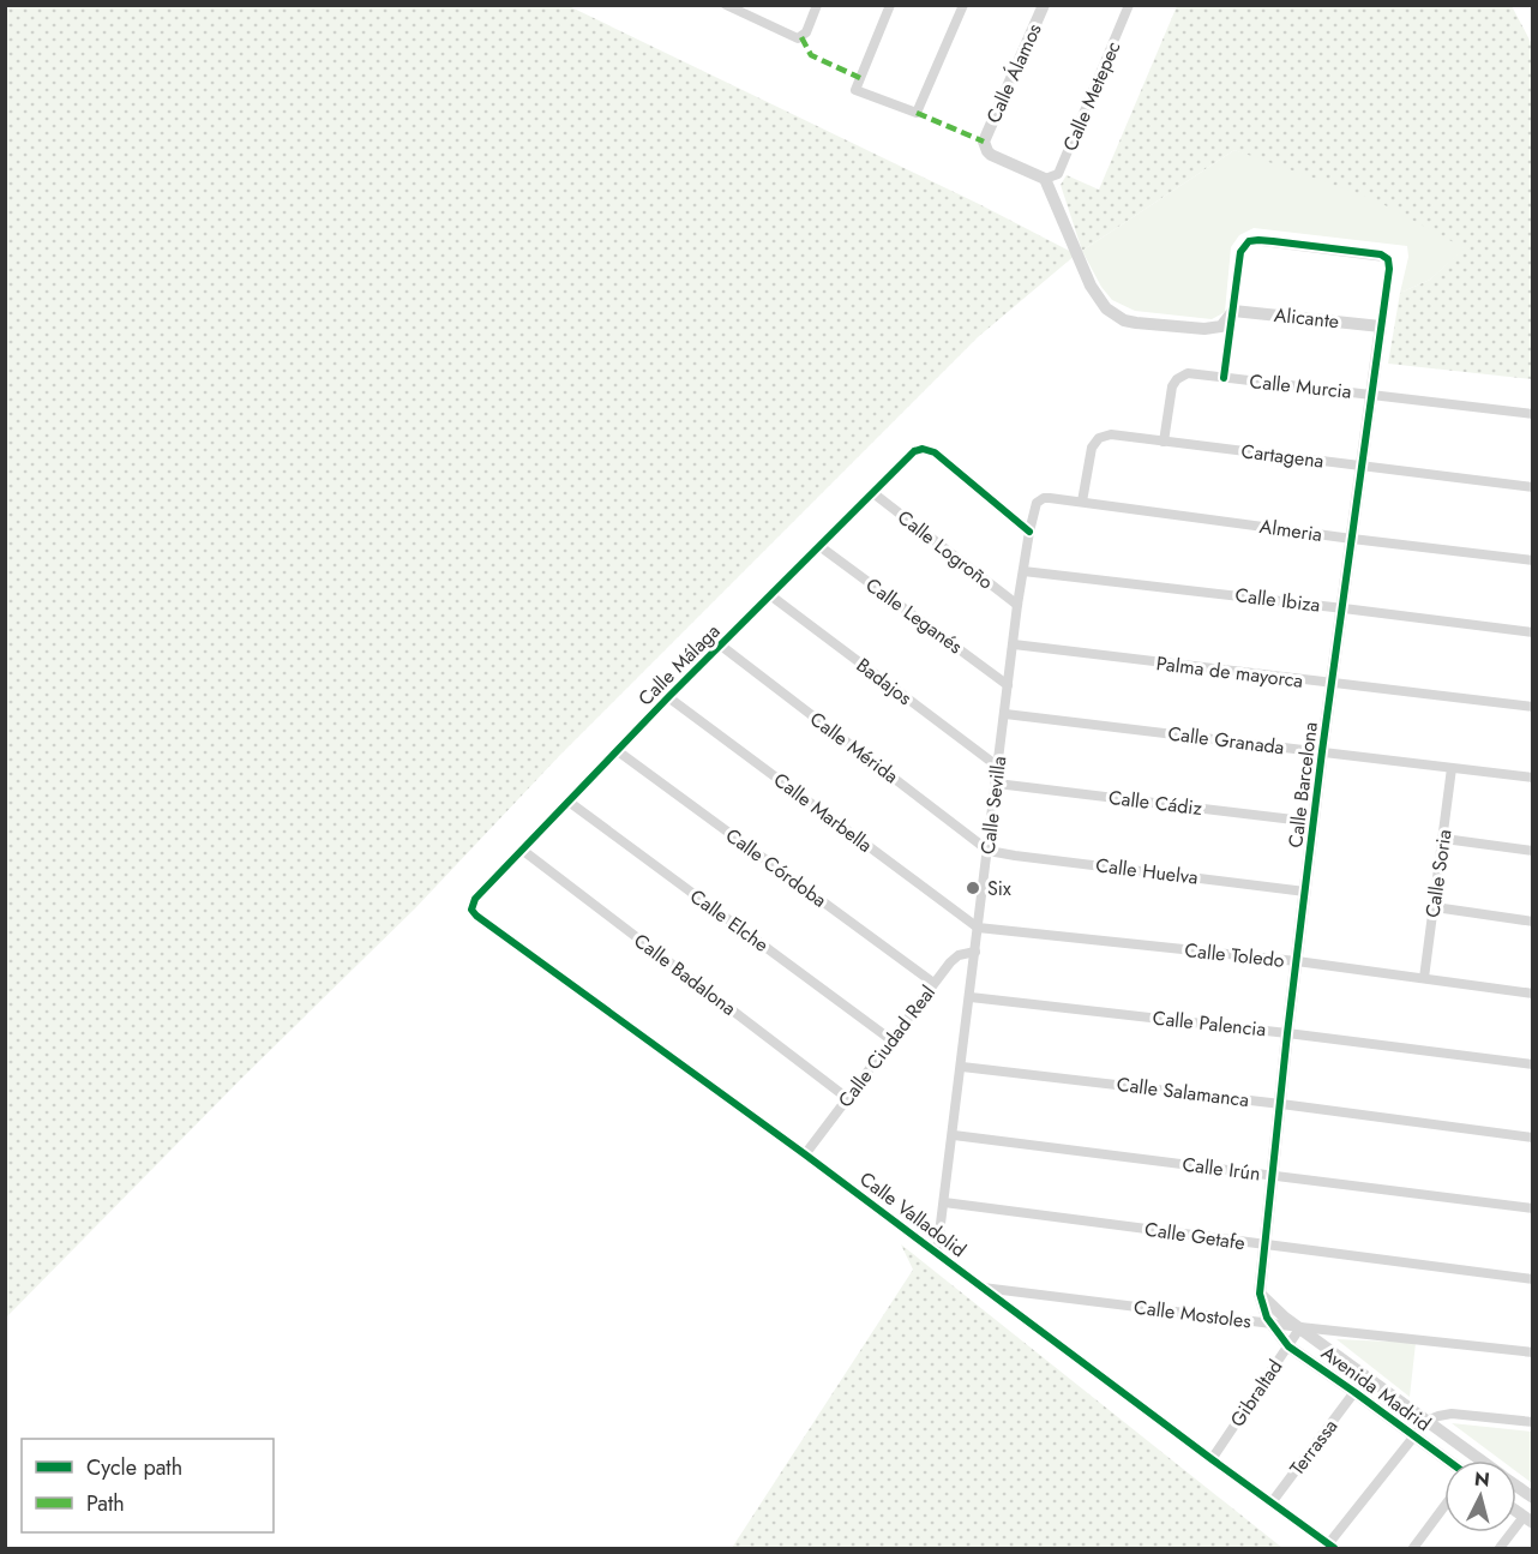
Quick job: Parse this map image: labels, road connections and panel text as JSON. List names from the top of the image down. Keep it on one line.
{"streets":{"street":["Calle Álamos","Calle Metepec","Alicante","Calle Murcia","Cartagena","Almeria","Calle Logroño","Calle Ibiza","Calle Leganés","Calle Málaga","Palma de mayorca","Badajos","Calle Granada","Calle Mérida","Calle Barcelona","Calle Cádiz","Calle Sevilla","Calle Marbella","Calle Córdoba","Calle Huelva","Calle Soria","Calle Elche","Calle Toledo","Calle Badalona","Calle Palencia","Calle Ciudad Real","Calle Salamanca","Calle Irún","Calle Valladolid","Calle Getafe","Calle Mostoles","Avenida Madrid","Gibraltad","Terrassa"]},"crossings":[["Calle Álamos","Calle Metepec"],["Alicante","Calle Barcelona"],["Calle Murcia","Cartagena"],["Calle Murcia","Calle Barcelona"],["Cartagena","Almeria"],["Cartagena","Calle Barcelona"],["Almeria","Calle Barcelona"],["Almeria","Calle Sevilla"],["Calle Logroño","Calle Málaga"],["Calle Logroño","Calle Sevilla"],["Calle Ibiza","Calle Barcelona"],["Calle Ibiza","Calle Sevilla"],["Calle Leganés","Calle Málaga"],["Calle Leganés","Calle Sevilla"],["Calle Málaga","Badajos"],["Calle Málaga","Calle Mérida"],["Calle Málaga","Calle Sevilla"],["Calle Málaga","Calle Marbella"],["Calle Málaga","Calle Córdoba"],["Calle Málaga","Calle Elche"],["Calle Málaga","Calle Badalona"],["Calle Málaga","Calle Valladolid"],["Palma de mayorca","Calle Barcelona"],["Palma de mayorca","Calle Sevilla"],["Badajos","Calle Sevilla"],["Calle Granada","Calle Barcelona"],["Calle Granada","Calle Sevilla"],["Calle Granada","Calle Soria"],["Calle Mérida","Calle Sevilla"],["Calle Mérida","Calle Huelva"],["Calle Barcelona","Calle Cádiz"],["Calle Barcelona","Calle Huelva"],["Calle Barcelona","Calle Toledo"],["Calle Barcelona","Calle Palencia"],["Calle Barcelona","Calle Salamanca"],["Calle Barcelona","Calle Irún"],["Calle Barcelona","Calle Getafe"],["Calle Barcelona","Calle Mostoles"],["Calle Barcelona","Avenida Madrid"],["Calle Cádiz","Calle Sevilla"],["Calle Sevilla","Calle Marbella"],["Calle Sevilla","Calle Huelva"],["Calle Sevilla","Calle Toledo"],["Calle Sevilla","Calle Palencia"],["Calle Sevilla","Calle Ciudad Real"],["Calle Sevilla","Calle Salamanca"],["Calle Sevilla","Calle Irún"],["Calle Sevilla","Calle Valladolid"],["Calle Sevilla","Calle Getafe"],["Calle Marbella","Calle Toledo"],["Calle Córdoba","Calle Ciudad Real"],["Calle Soria","Calle Toledo"],["Calle Elche","Calle Ciudad Real"],["Calle Badalona","Calle Ciudad Real"],["Calle Ciudad Real","Calle Valladolid"],["Calle Valladolid","Calle Mostoles"],["Calle Valladolid","Gibraltad"],["Calle Valladolid","Terrassa"],["Calle Mostoles","Avenida Madrid"],["Calle Mostoles","Gibraltad"],["Avenida Madrid","Gibraltad"],["Avenida Madrid","Terrassa"]],"places":["Six"],"legend":["Cycle path","Path"],"north":"top"}
